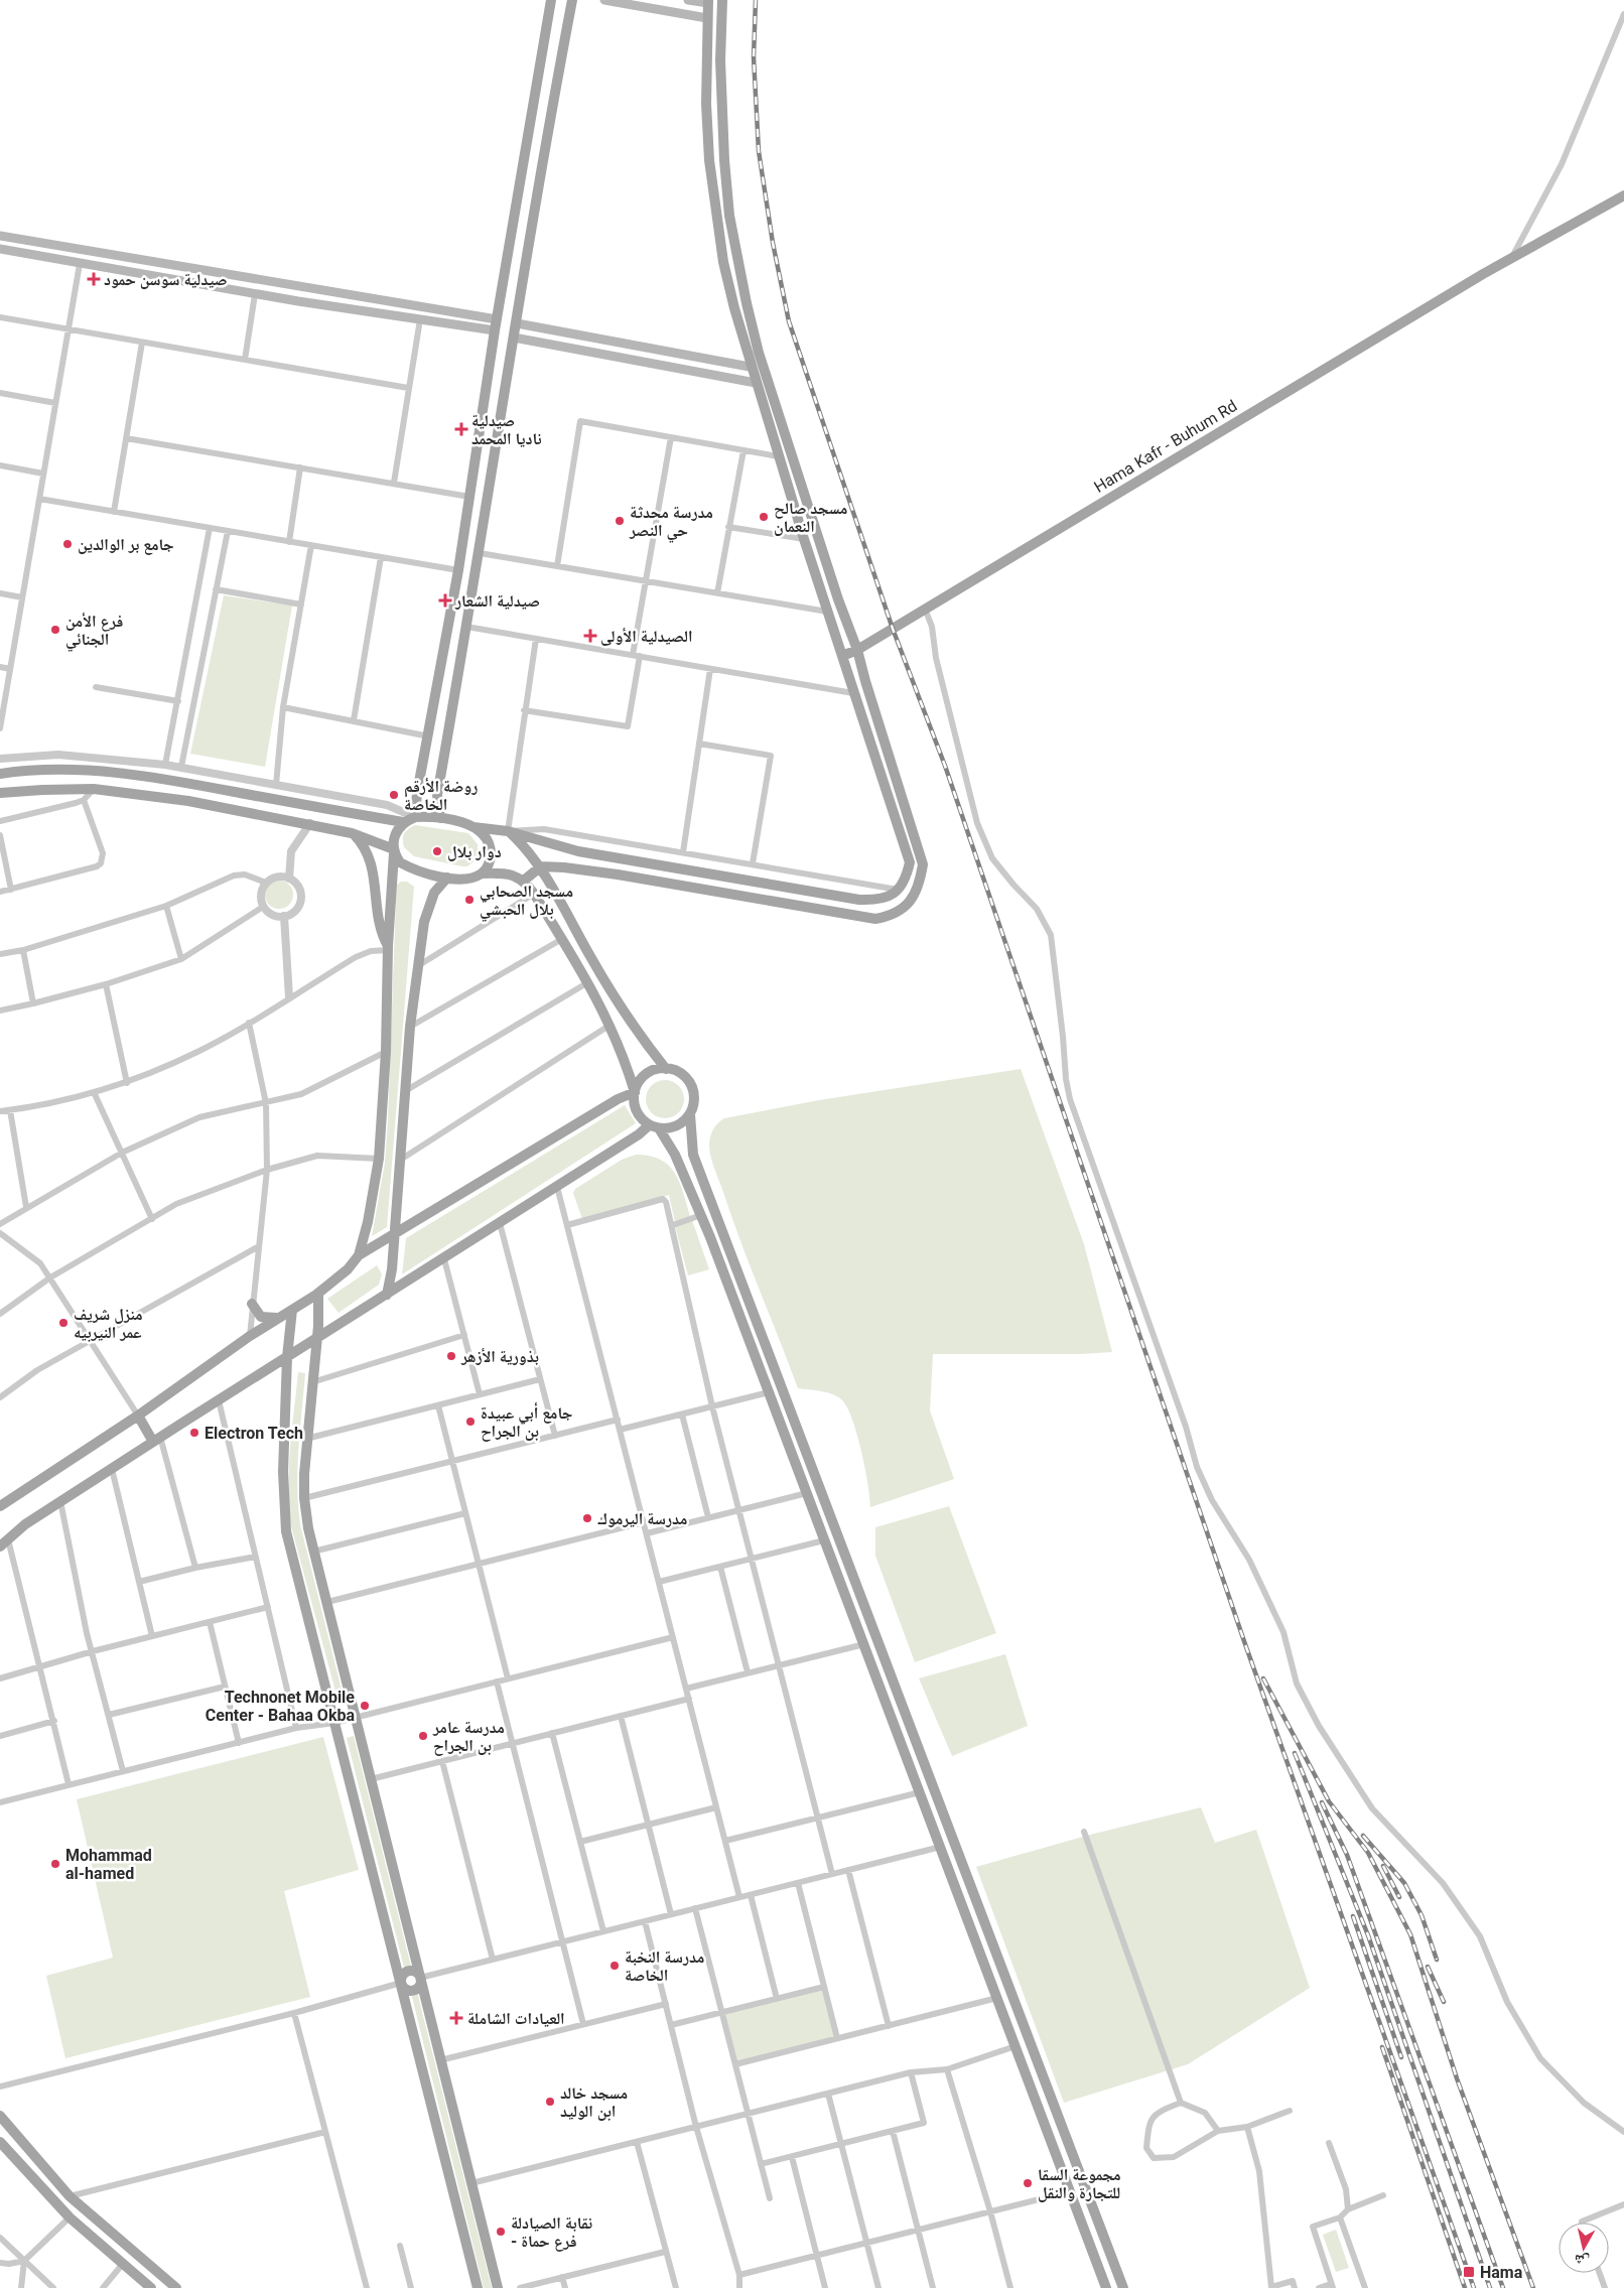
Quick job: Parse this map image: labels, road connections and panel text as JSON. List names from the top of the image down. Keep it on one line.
{"streets":{"main road":["Hama Kafr - Buhum Rd"]},"places":{"health":["صيدلية سوسن حمود","صيدلية ناديا المحمد","صيدلية الشعار","الصيدلية الأولى","العيادات الشاملة"],"other":["مسجد صالح النعمان","مدرسة محدثة حي النصر","جامع بر الوالدين","فرع الأمن الجنائي","روضة الأرقم الخاصة","دوار بلال","مسجد الصحابي بلال الحبشي","منزل شريف عمر النيربيه","بذورية الأزهر","جامع أبي عبيدة بن الجراح","Electron Tech","مدرسة اليرموك","Technonet Mobile Center - Bahaa Okba","مدرسة عامر بن الجراح","Mohammad al-hamed","مدرسة النخبة الخاصة","مسجد خالد ابن الوليد","مجموعة السقا للتجارة والنقل","نقابة الصيادلة - فرع حماة"],"transit":["Hama"]},"north":"bottom"}
